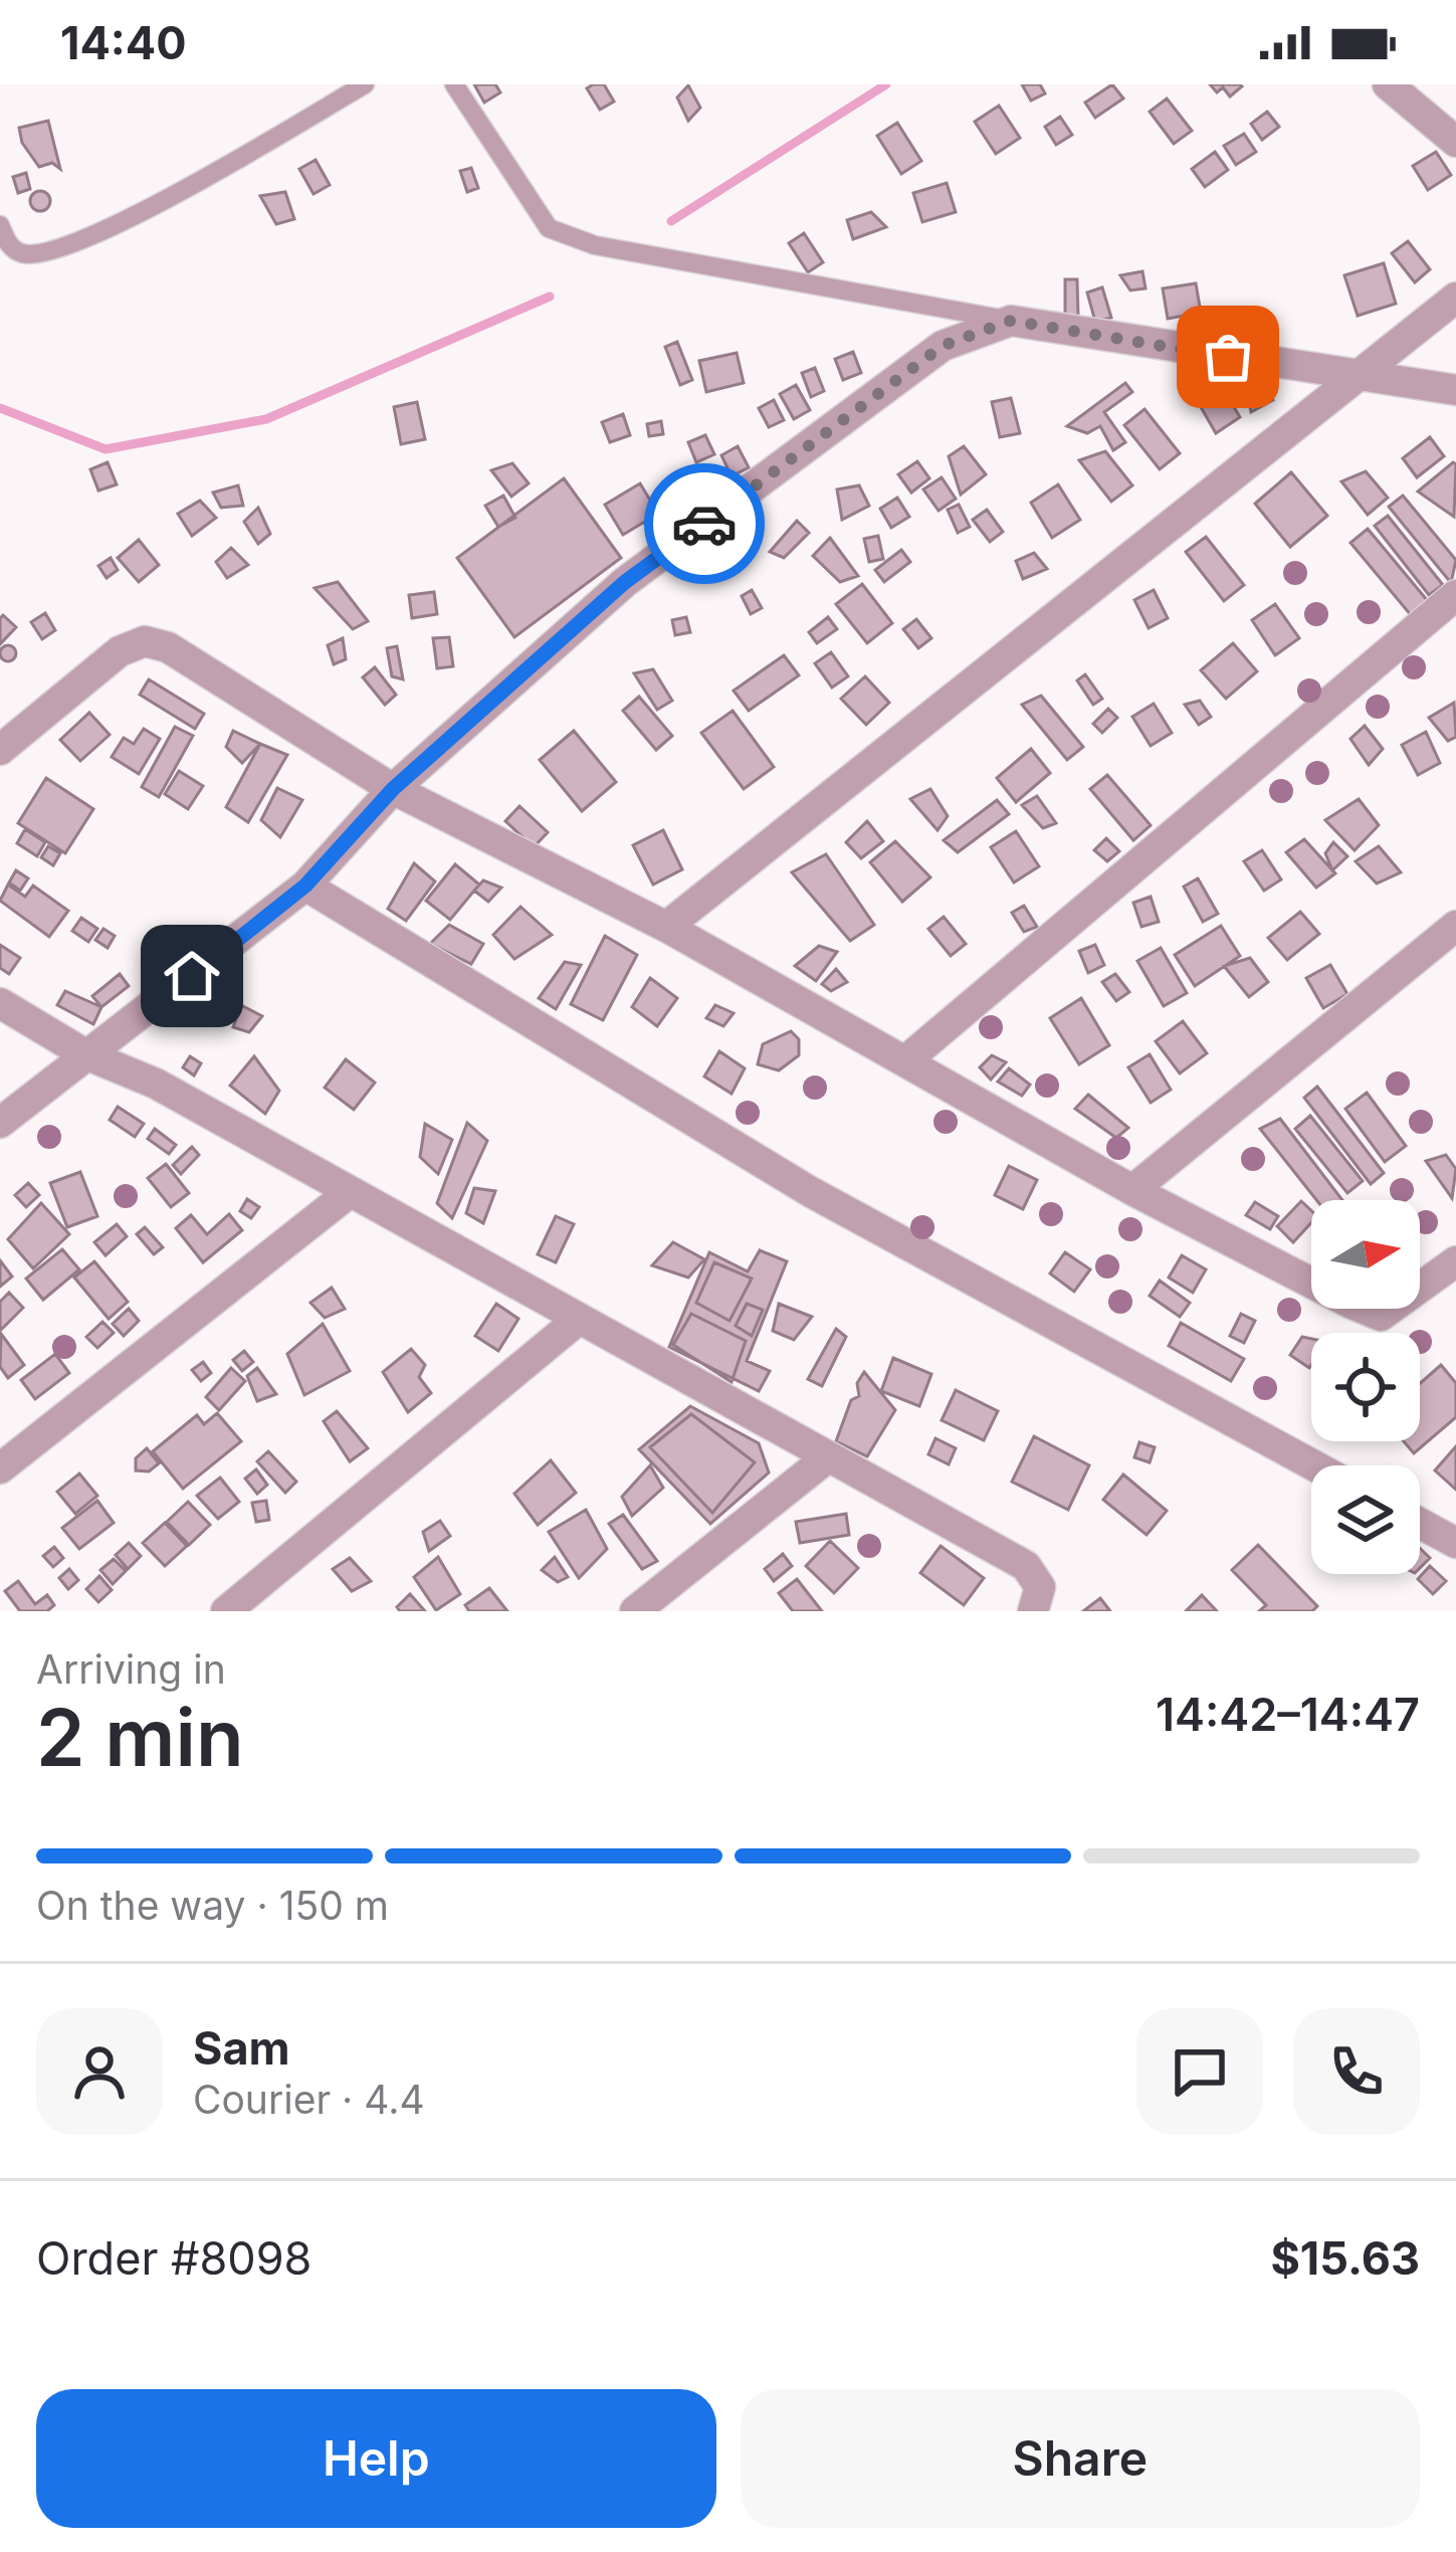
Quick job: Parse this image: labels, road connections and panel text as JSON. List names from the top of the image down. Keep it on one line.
{"north":"right","page":{"status":"14:40","heading":["2 min","Arriving in","14:42–14:47"],"panel":["Sam","Courier · 4.4","Order #8098","$15.63"],"bar":"On the way · 150 m","buttons":["Help","Share"]}}
